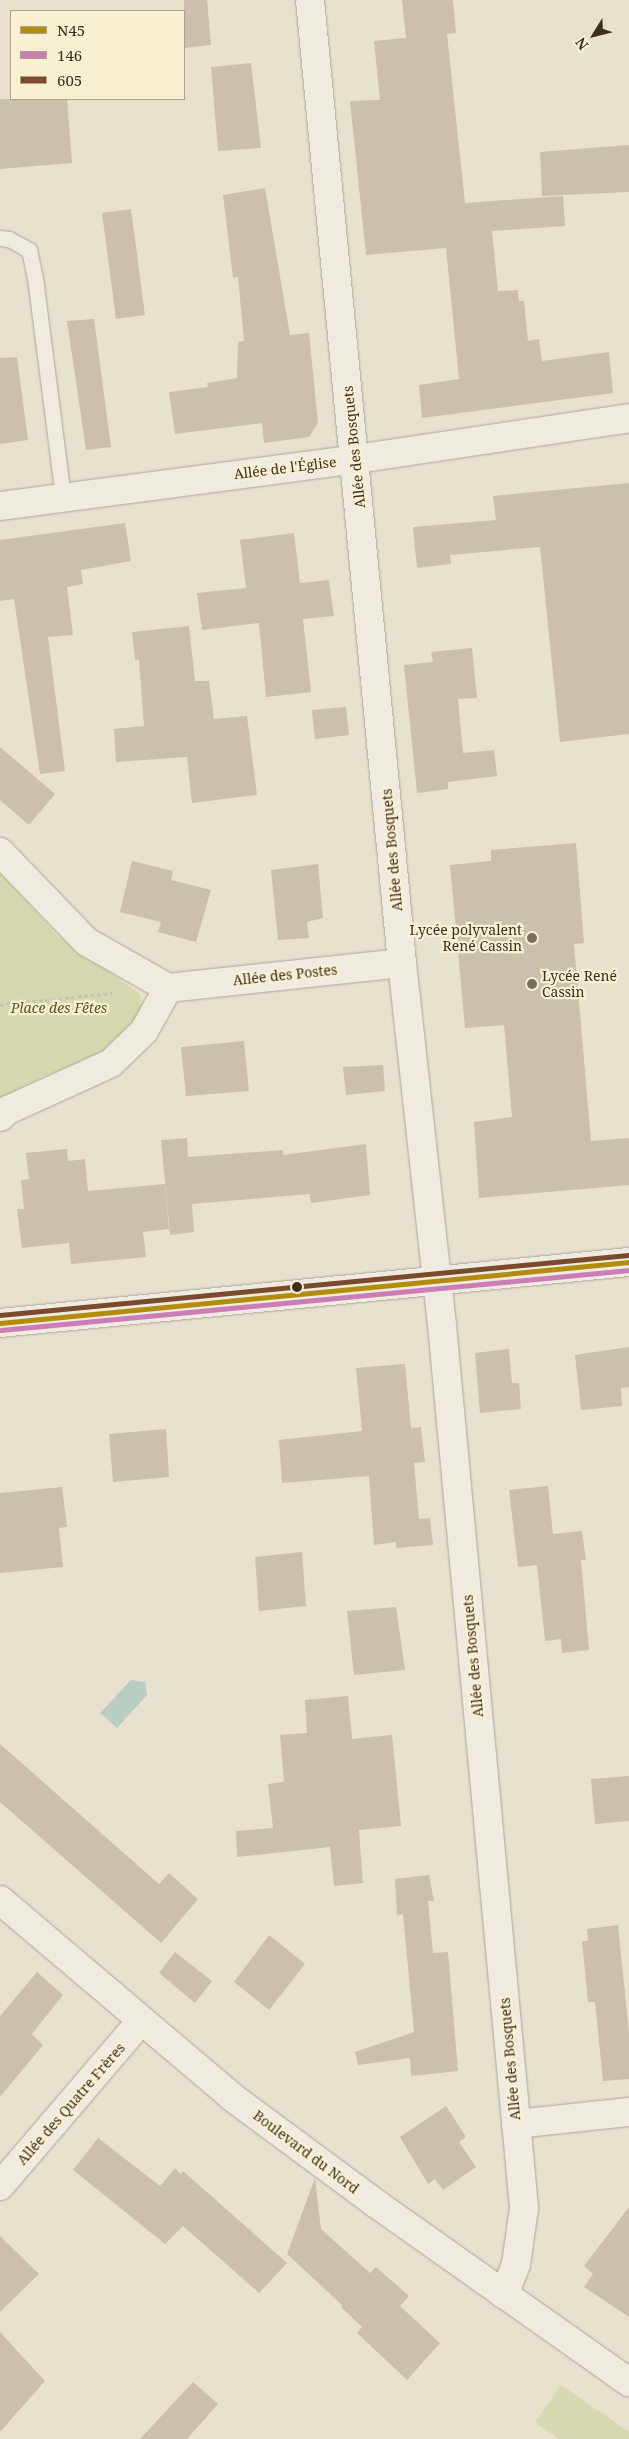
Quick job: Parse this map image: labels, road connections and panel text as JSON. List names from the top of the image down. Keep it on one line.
{"streets":{"street":["Allée des Bosquets","Allée de l'Église","Allée des Postes","Allée des Quatre Frères","Boulevard du Nord"]},"crossings":[["Allée des Bosquets","Allée de l'Église"],["Allée des Bosquets","Allée des Postes"],["Allée des Bosquets","Boulevard du Nord"],["Allée des Quatre Frères","Boulevard du Nord"]],"parks":["Place des Fêtes"],"places":["Lycée polyvalent René Cassin","Lycée René Cassin"],"lines":["transit line 605","transit line N45","transit line 146"],"legend":["N45","146","605"],"north":"bottom left"}
